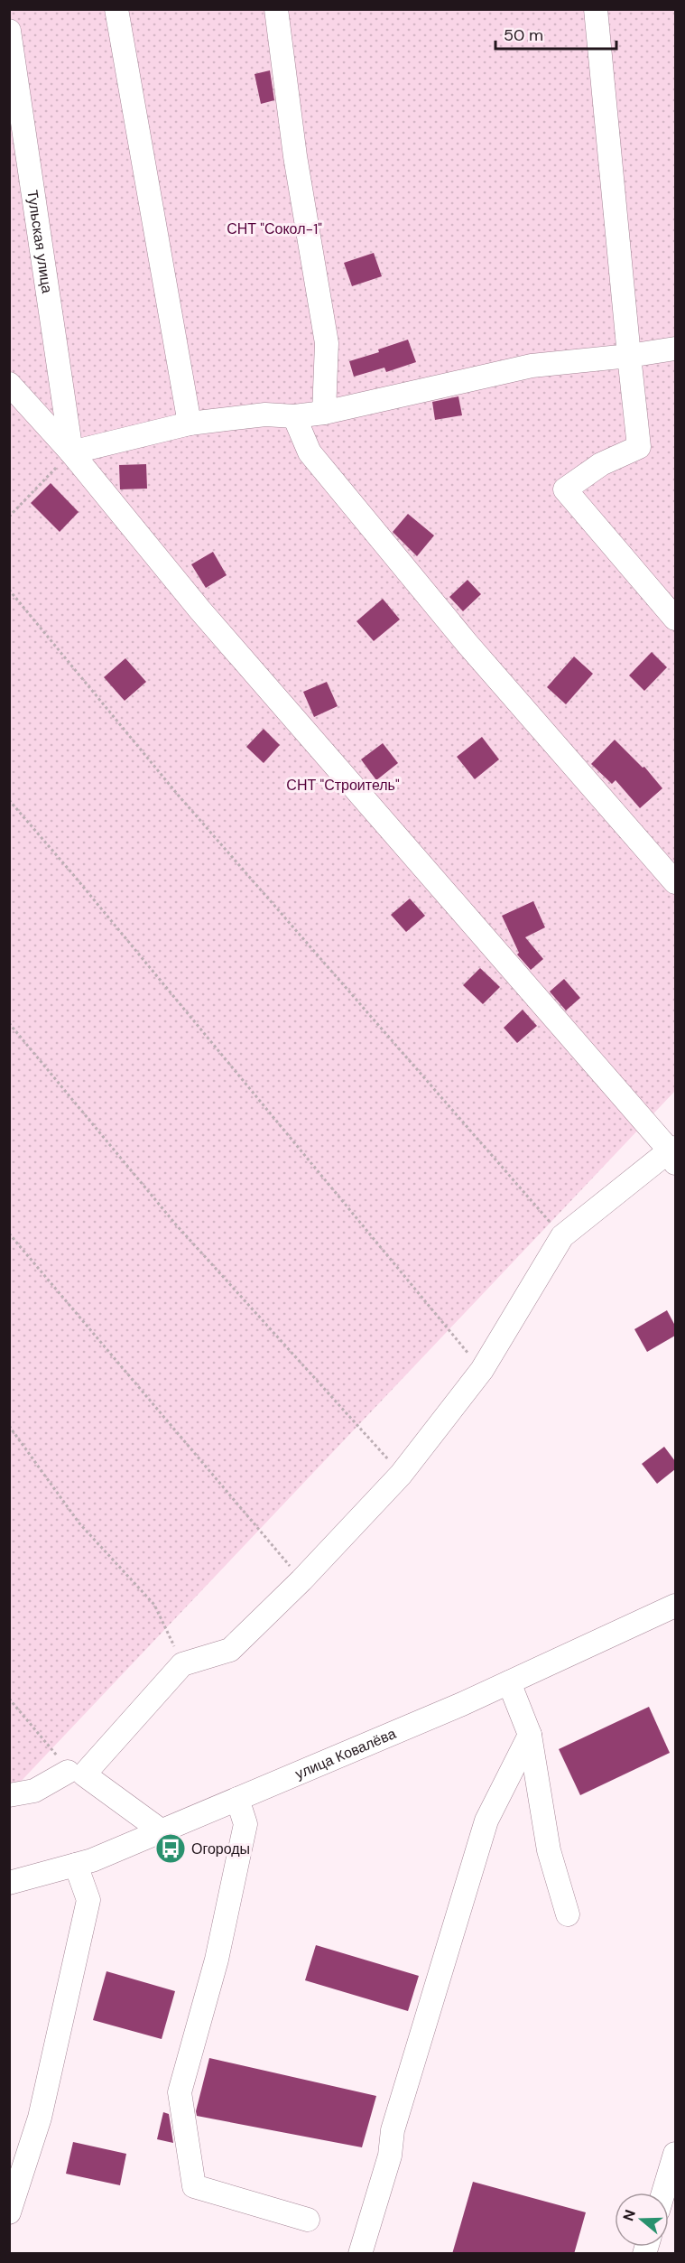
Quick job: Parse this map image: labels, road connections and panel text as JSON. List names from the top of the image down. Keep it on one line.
{"streets":{"street":["Тульская улица","улица Ковалёва"]},"parks":["СНТ \"Сокол-1\"","СНТ \"Строитель\""],"places":{"bus stop":["Огороды"]},"scale_bar":"50 m","north":"left"}
